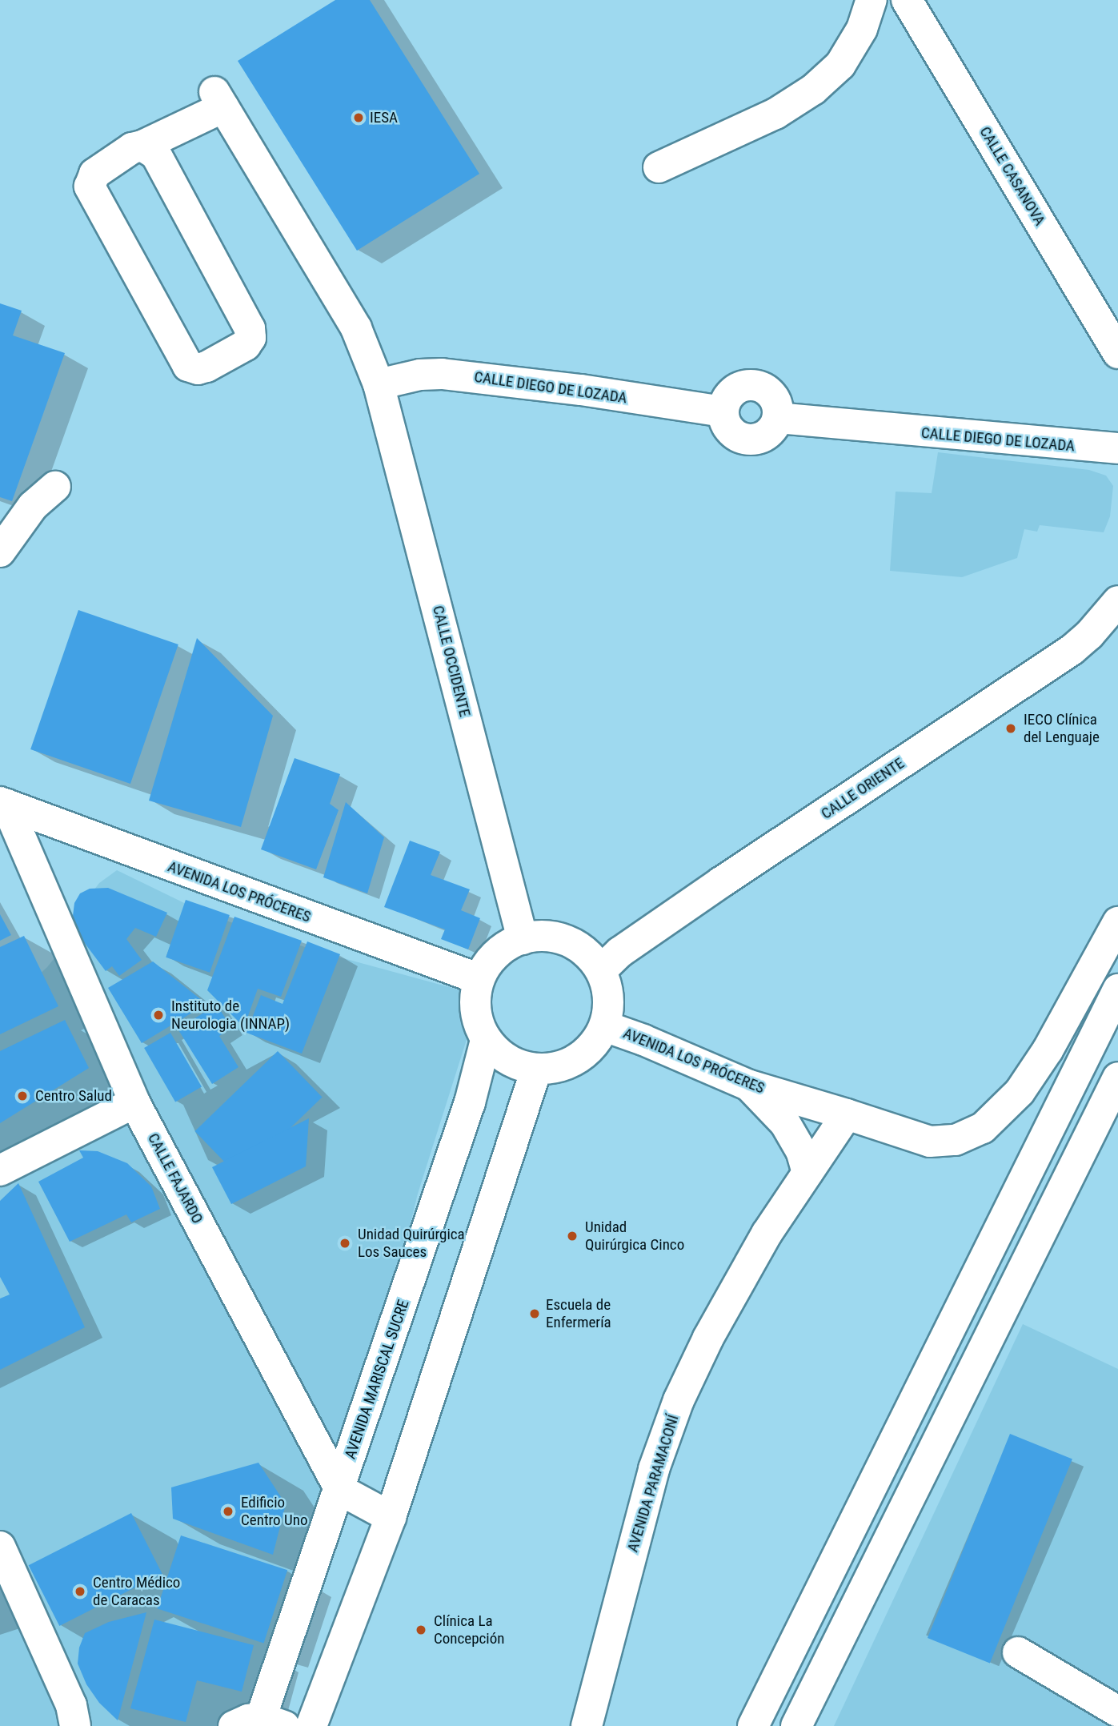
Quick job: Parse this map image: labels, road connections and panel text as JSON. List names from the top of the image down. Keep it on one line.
{"streets":{"main road":["CALLE CASANOVA","CALLE DIEGO DE LOZADA","CALLE OCCIDENTE","CALLE ORIENTE","AVENIDA LOS PRÓCERES","CALLE FAJARDO","AVENIDA MARISCAL SUCRE","AVENIDA PARAMACONÍ"]},"crossings":[["CALLE DIEGO DE LOZADA","CALLE OCCIDENTE"],["CALLE OCCIDENTE","CALLE ORIENTE"],["CALLE OCCIDENTE","AVENIDA LOS PRÓCERES"],["CALLE OCCIDENTE","AVENIDA MARISCAL SUCRE"],["CALLE ORIENTE","AVENIDA LOS PRÓCERES"],["CALLE ORIENTE","AVENIDA MARISCAL SUCRE"],["AVENIDA LOS PRÓCERES","CALLE FAJARDO"],["AVENIDA LOS PRÓCERES","AVENIDA MARISCAL SUCRE"],["AVENIDA LOS PRÓCERES","AVENIDA PARAMACONÍ"],["CALLE FAJARDO","AVENIDA MARISCAL SUCRE"]],"places":["IESA","IECO Clínica del Lenguaje","Instituto de Neurologia (INNAP)","Centro Salud","Unidad Quirúrgica Cinco","Unidad Quirúrgica Los Sauces","Escuela de Enfermería","Edificio Centro Uno","Centro Médico de Caracas","Clínica La Concepción"]}
